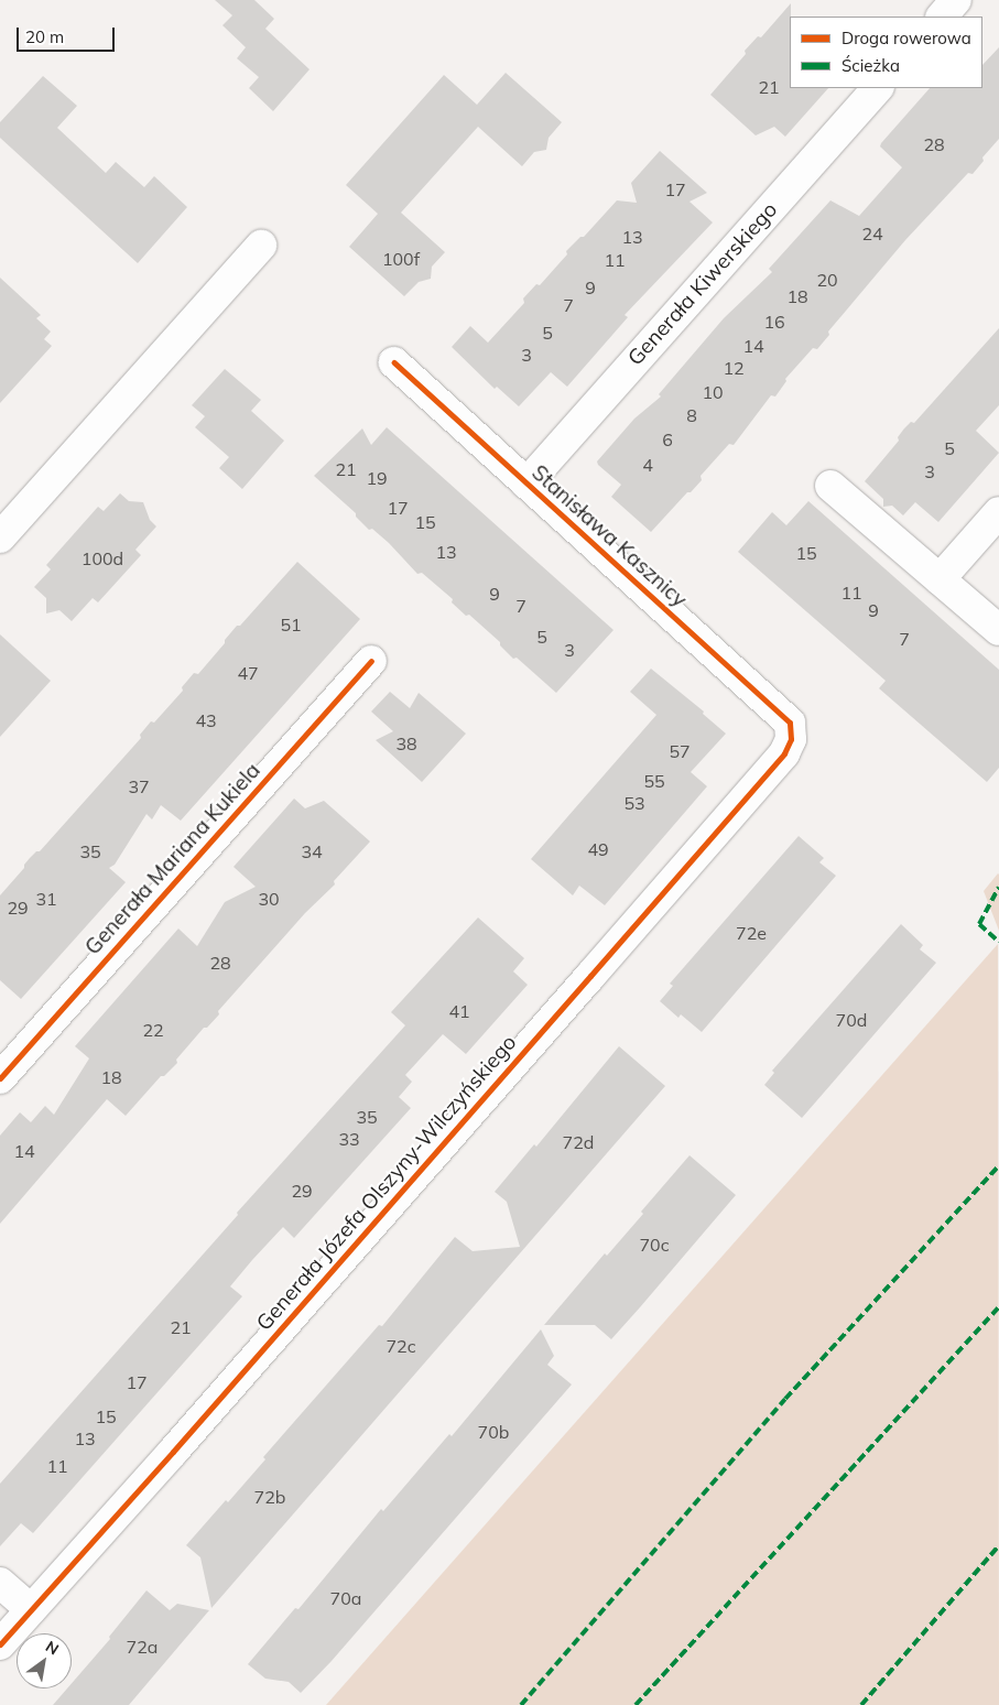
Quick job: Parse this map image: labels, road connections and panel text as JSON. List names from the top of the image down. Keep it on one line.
{"streets":{"street":["Generała Kiwerskiego","Stanisława Kasznicy","Generała Mariana Kukiela","Generała Józefa Olszyny-Wilczyńskiego"]},"crossings":[["Generała Kiwerskiego","Stanisława Kasznicy"],["Stanisława Kasznicy","Generała Józefa Olszyny-Wilczyńskiego"]],"house_numbers":["21","28","17","24","13","100f","11","20","9","18","7","16","5","14","3","12","10","8","6","5","4","21","3","19","17","15","13","15","100d","11","9","7","9","51","5","7","3","47","43","38","57","55","37","53","49","35","34","31","30","29","72e","28","41","70d","22","18","35","33","72d","14","29","70c","21","72c","17","15","70b","13","11","72b","70a","72a"],"legend":["Droga rowerowa","Ścieżka"],"scale_bar":"20 m","north":"top right"}
